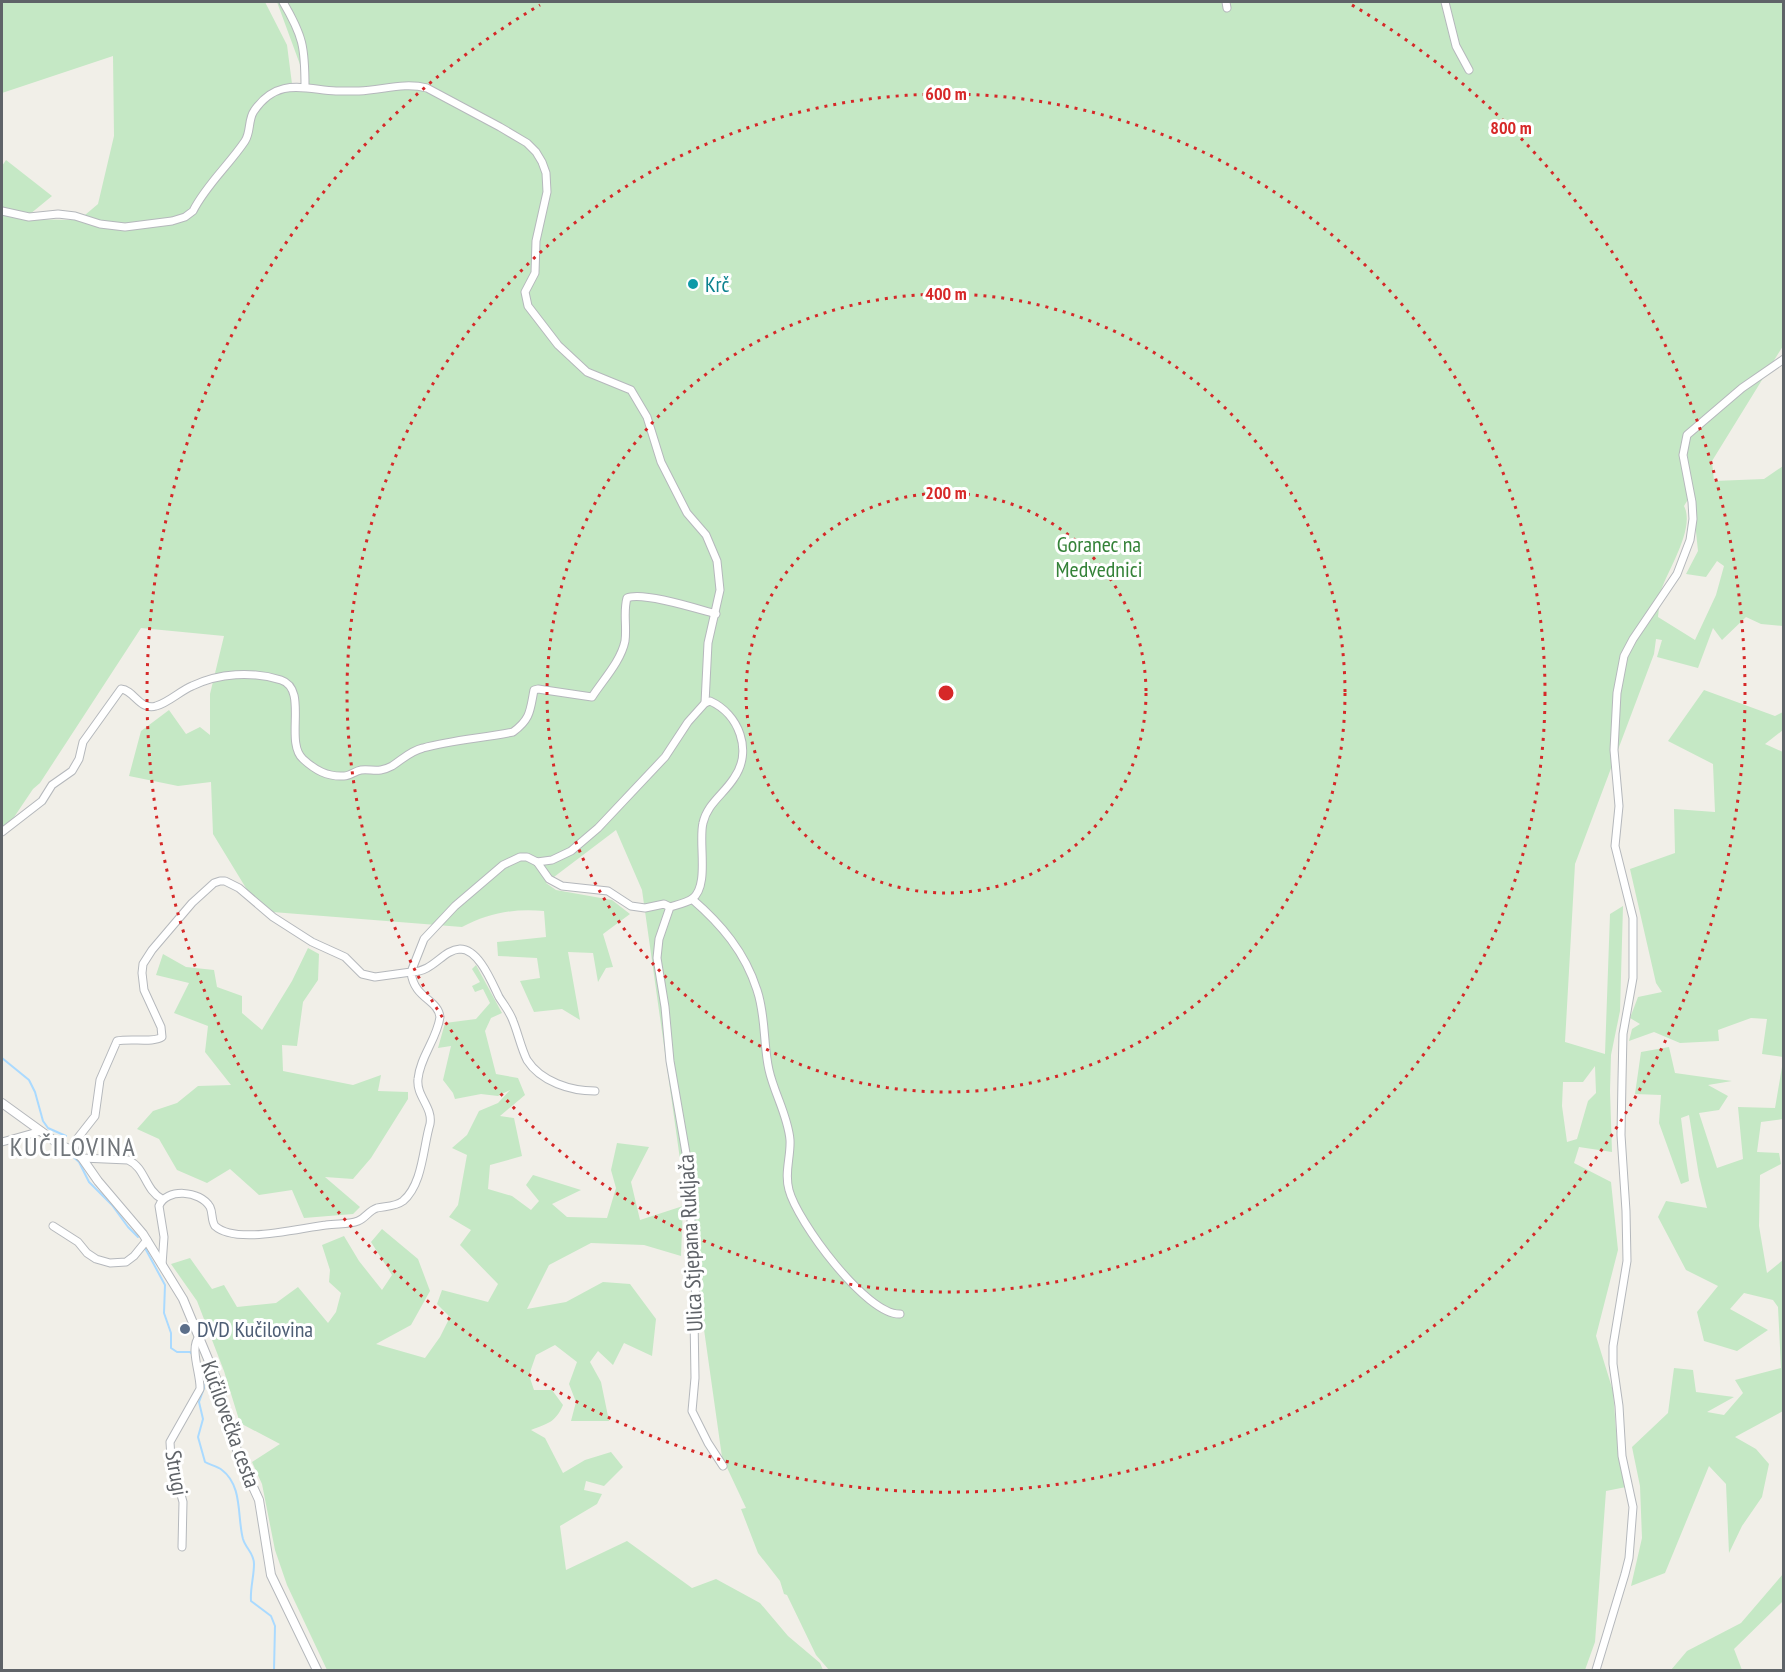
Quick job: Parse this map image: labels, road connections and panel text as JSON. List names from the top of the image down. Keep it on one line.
{"streets":{"street":["Ulica Stjepana Rukljača","Kučilovečka cesta","Strugi"]},"crossings":[["Kučilovečka cesta","Strugi"]],"districts":["KUČILOVINA"],"parks":["Goranec na Medvednici"],"places":["Krč","DVD Kučilovina"],"rings":["600 m","800 m","400 m","200 m"]}
